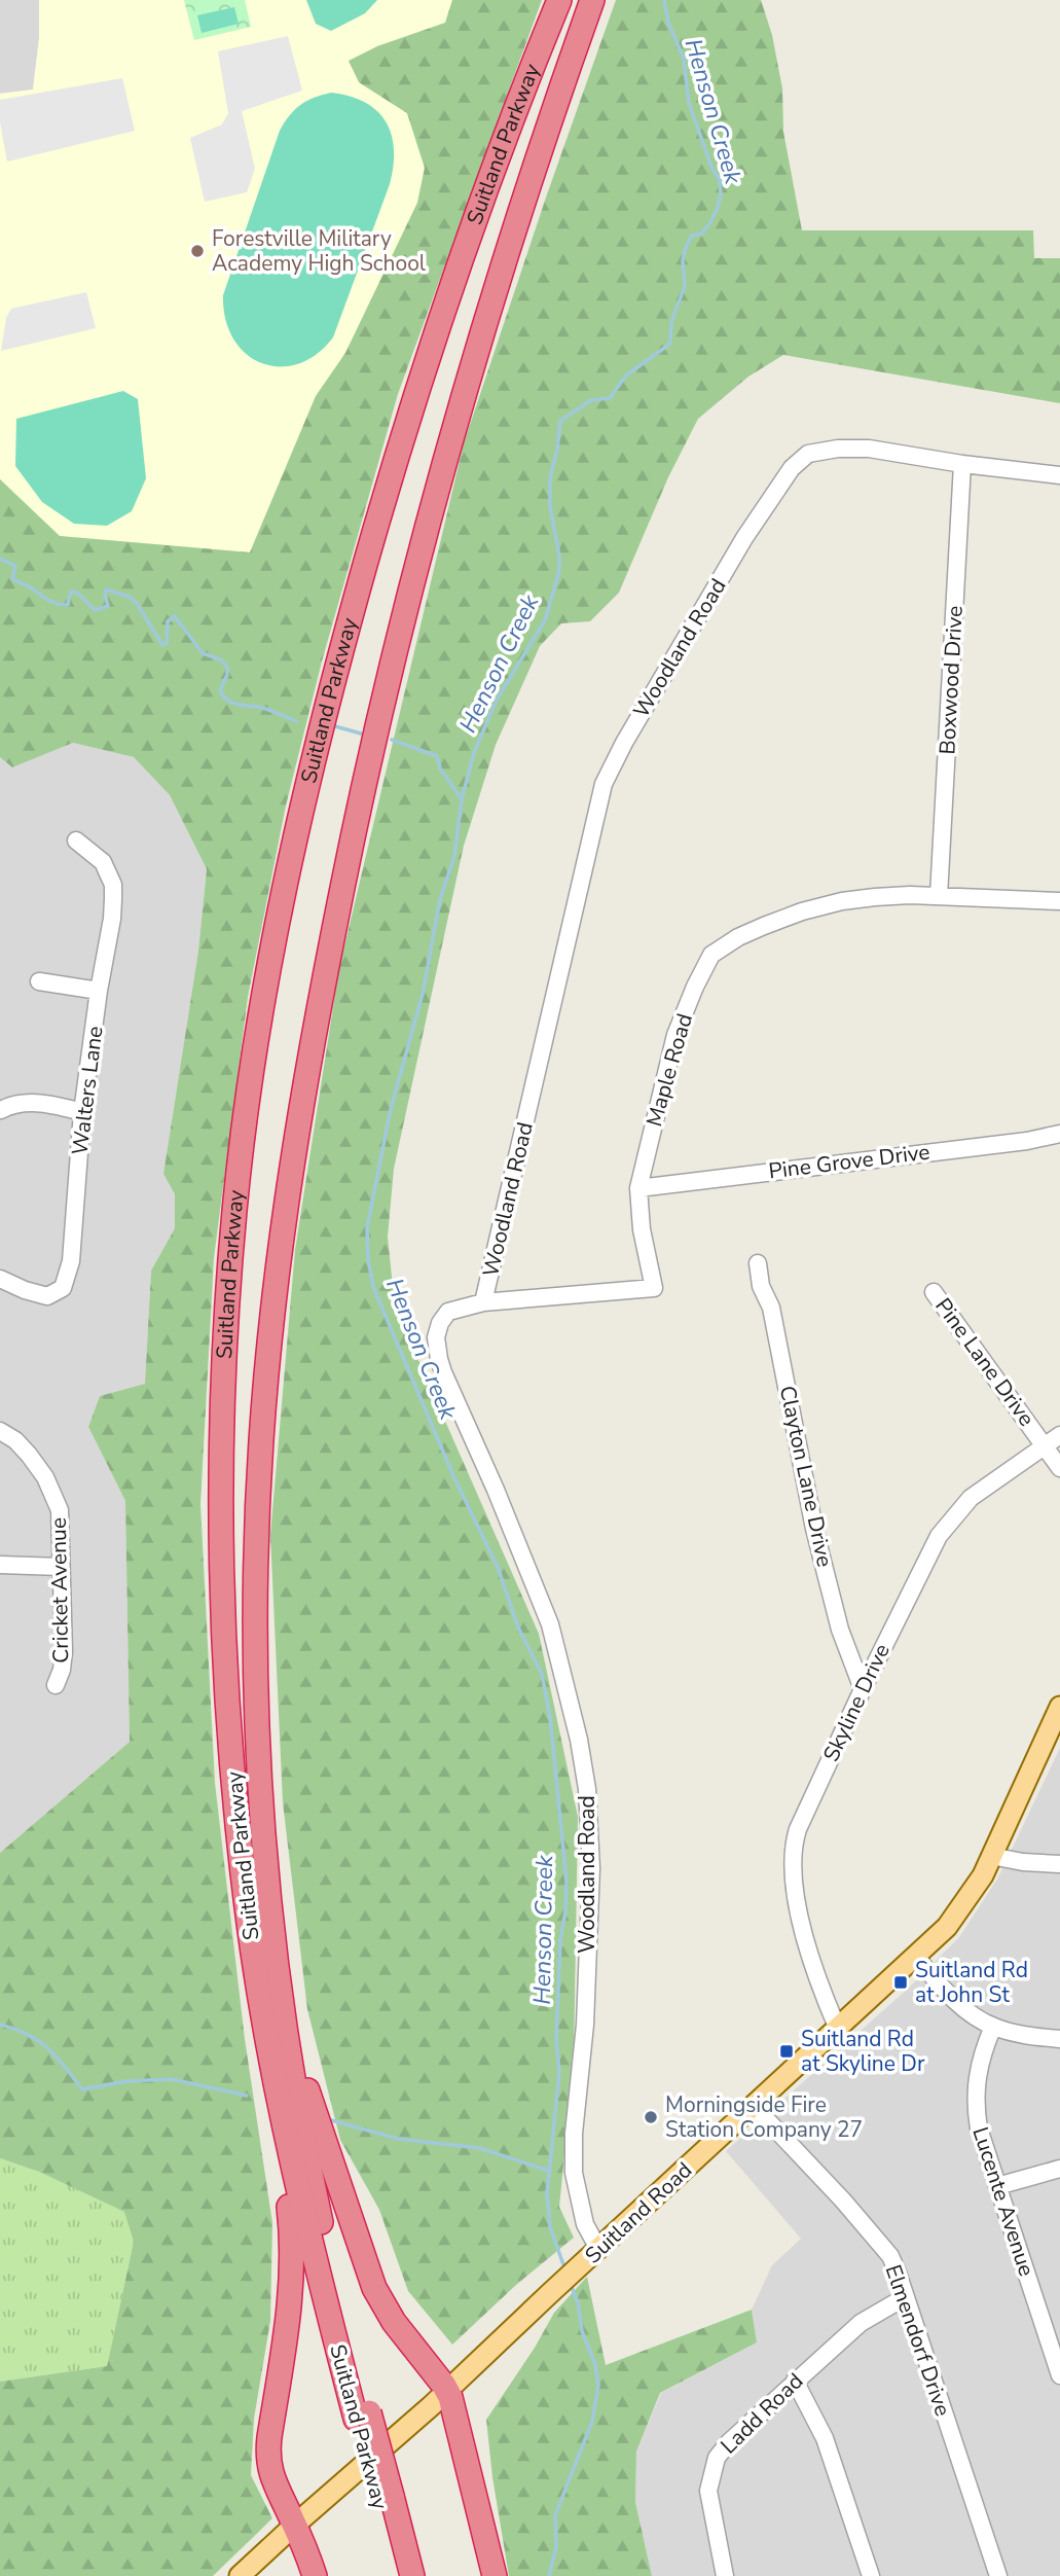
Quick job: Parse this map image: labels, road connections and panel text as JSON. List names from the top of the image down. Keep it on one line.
{"streets":{"highway":["Suitland Parkway"],"main road":["Suitland Road"],"street":["Woodland Road","Boxwood Drive","Maple Road","Walters Lane","Pine Grove Drive","Pine Lane Drive","Clayton Lane Drive","Cricket Avenue","Skyline Drive","Lucente Avenue","Elmendorf Drive","Ladd Road"]},"crossings":[["Woodland Road","Boxwood Drive"],["Woodland Road","Maple Road"],["Woodland Road","Suitland Road"],["Boxwood Drive","Maple Road"],["Maple Road","Pine Grove Drive"],["Pine Lane Drive","Skyline Drive"],["Clayton Lane Drive","Skyline Drive"],["Skyline Drive","Suitland Road"],["Suitland Road","Elmendorf Drive"],["Elmendorf Drive","Ladd Road"]],"water":["Henson Creek"],"places":{"other":["Forestville Military Academy High School","Morningside Fire Station Company 27"],"transit":["Suitland Rd at John St","Suitland Rd at Skyline Dr"]}}
